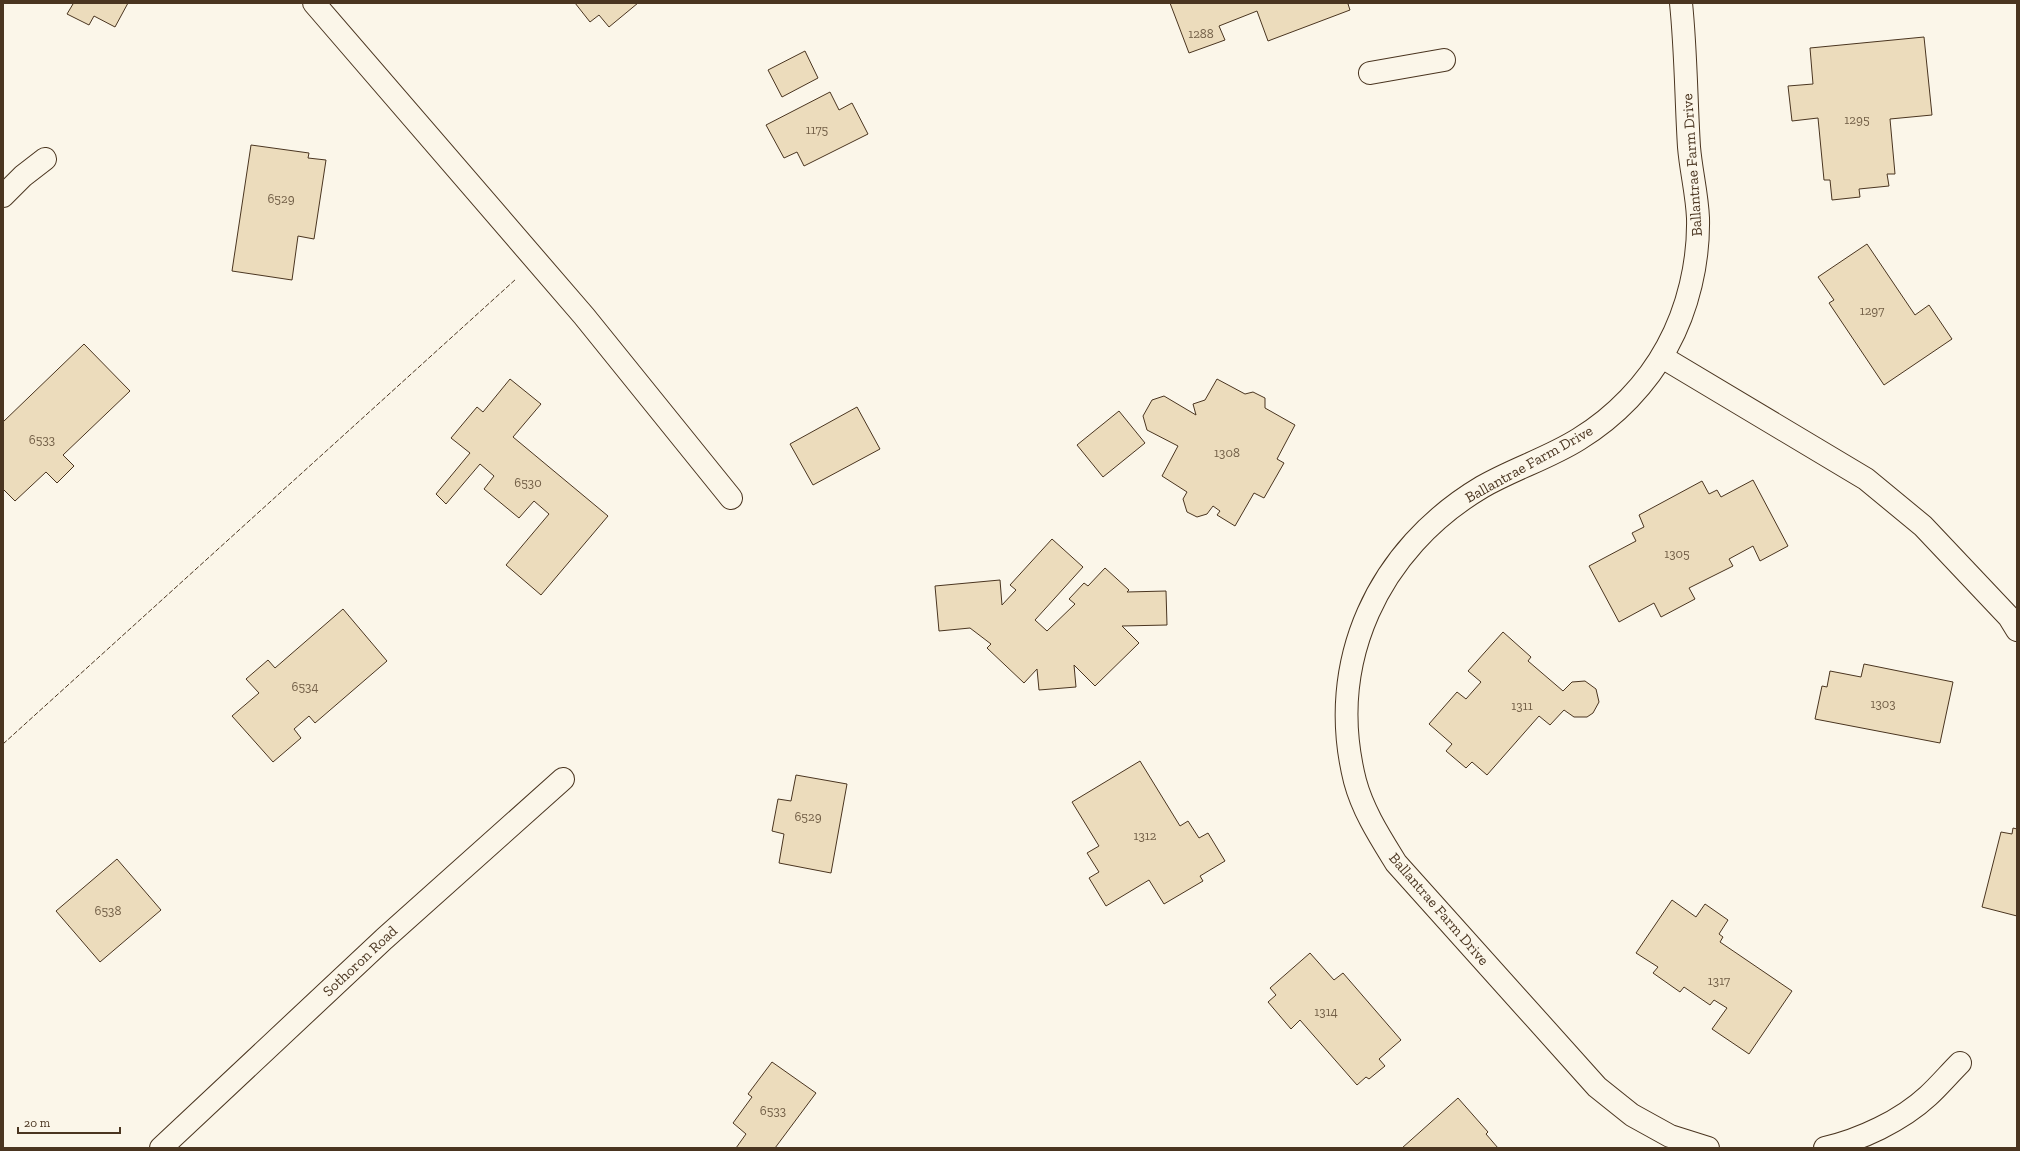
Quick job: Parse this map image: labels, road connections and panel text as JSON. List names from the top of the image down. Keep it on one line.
{"streets":{"street":["Ballantrae Farm Drive","Sothoron Road"]},"house_numbers":["1288","1295","1175","6529","1297","6533","1308","6530","1305","6534","1303","1311","6529","1312","6538","1317","1314","6533"],"scale_bar":"20 m"}
